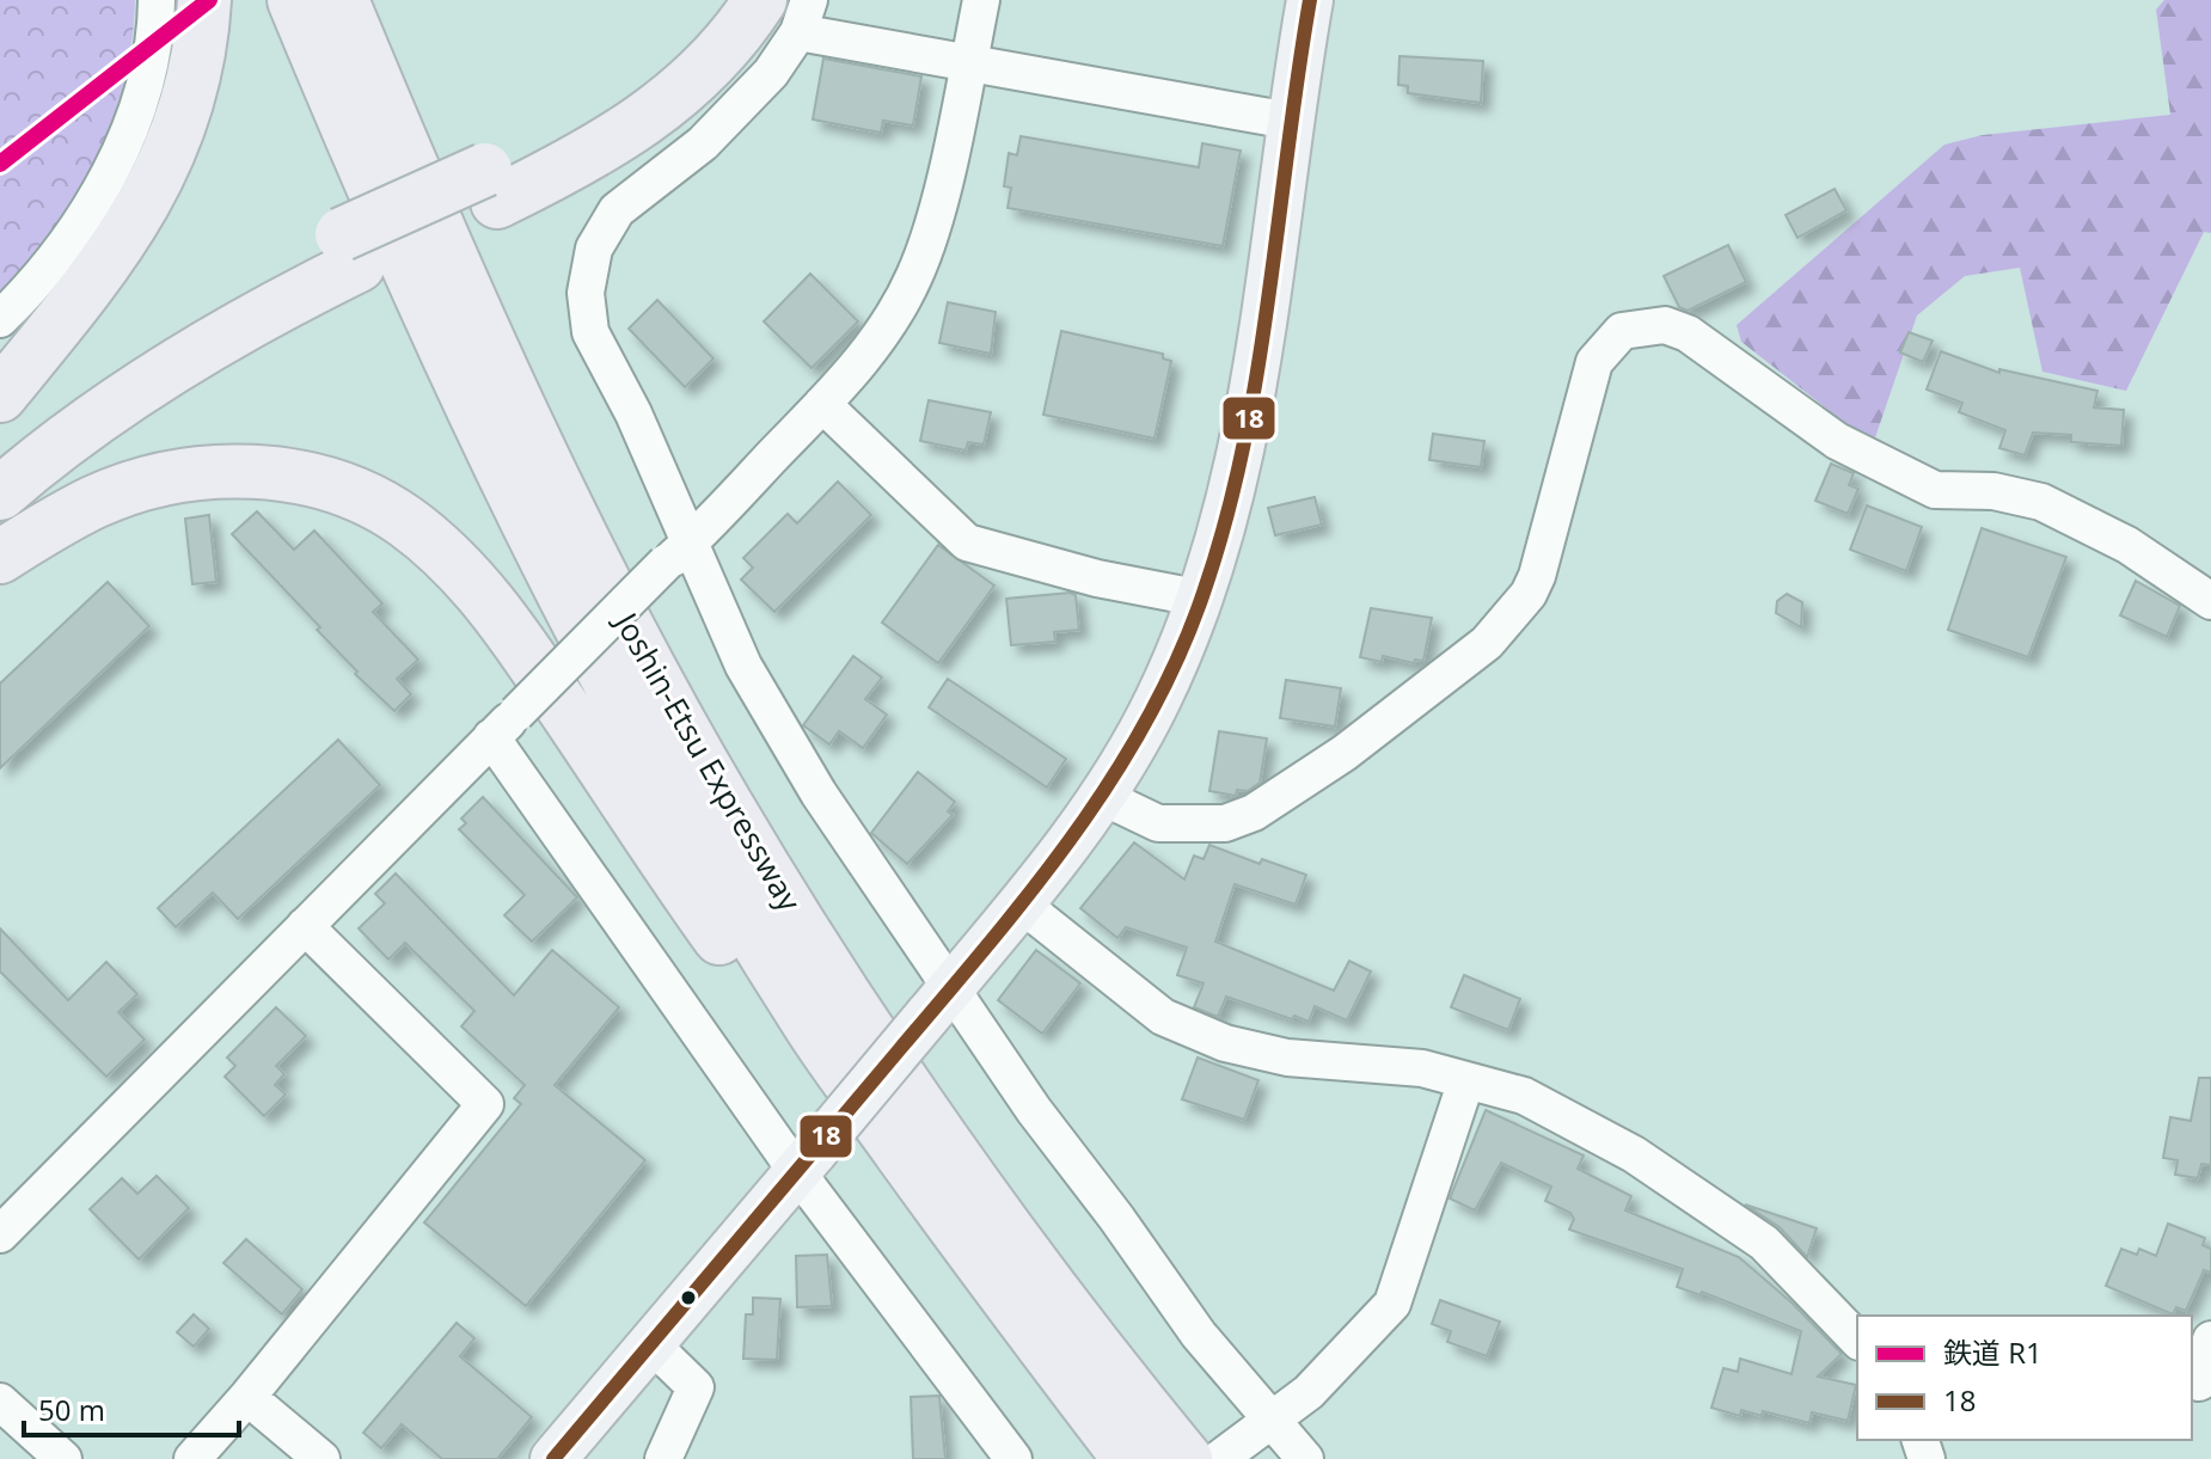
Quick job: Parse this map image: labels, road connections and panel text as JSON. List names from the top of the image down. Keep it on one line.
{"streets":{"highway":["Joshin-Etsu Expressway"]},"lines":["rail line R1","transit line 18"],"legend":["鉄道 R1","18"],"scale_bar":"50 m"}
